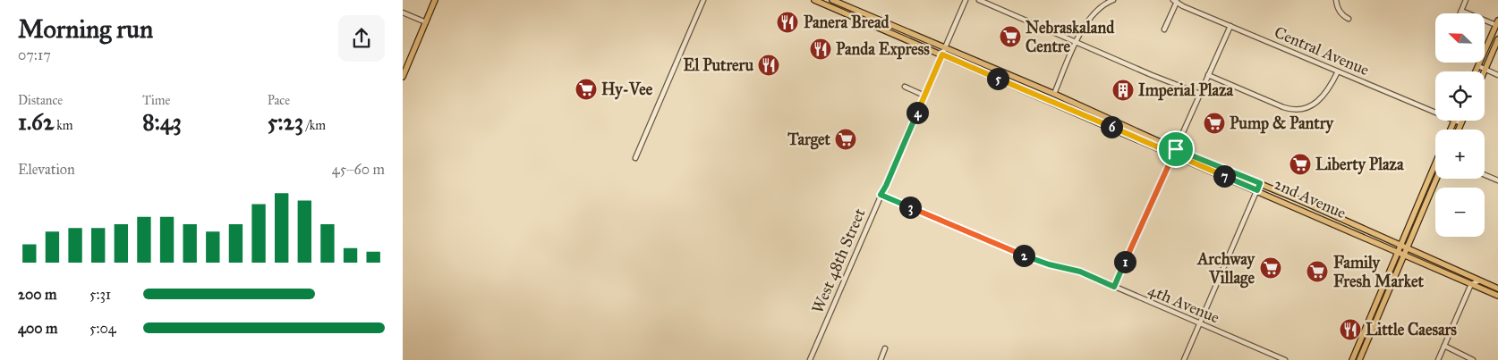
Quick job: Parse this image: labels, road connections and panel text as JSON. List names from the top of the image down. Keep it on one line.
{"streets":{"main road":["2nd Avenue"],"street":["Central Avenue","West 48th Street","4th Avenue"]},"crossings":[["2nd Avenue","West 48th Street"],["West 48th Street","4th Avenue"]],"places":{"restaurant":["Panera Bread","Panda Express","El Putreru","Little Caesars"],"supermarket":["Nebraskaland Centre","Hy-Vee","Pump & Pantry","Target","Liberty Plaza","Archway Village","Family Fresh Market"],"building":["Imperial Plaza"]},"north":"top left","page":{"heading":["Morning run","07:17"],"map_buttons":["+","−"],"pins":["5","4","6","7","3","2","1"],"stats":[["Distance","1.62 km"],["Time","8:43"],["Pace","5:23 /km"]],"chart":["Elevation","45–60 m"],"list":[{"name":"200 m","note":"5:31"},{"name":"400 m","note":"5:04"}]}}
